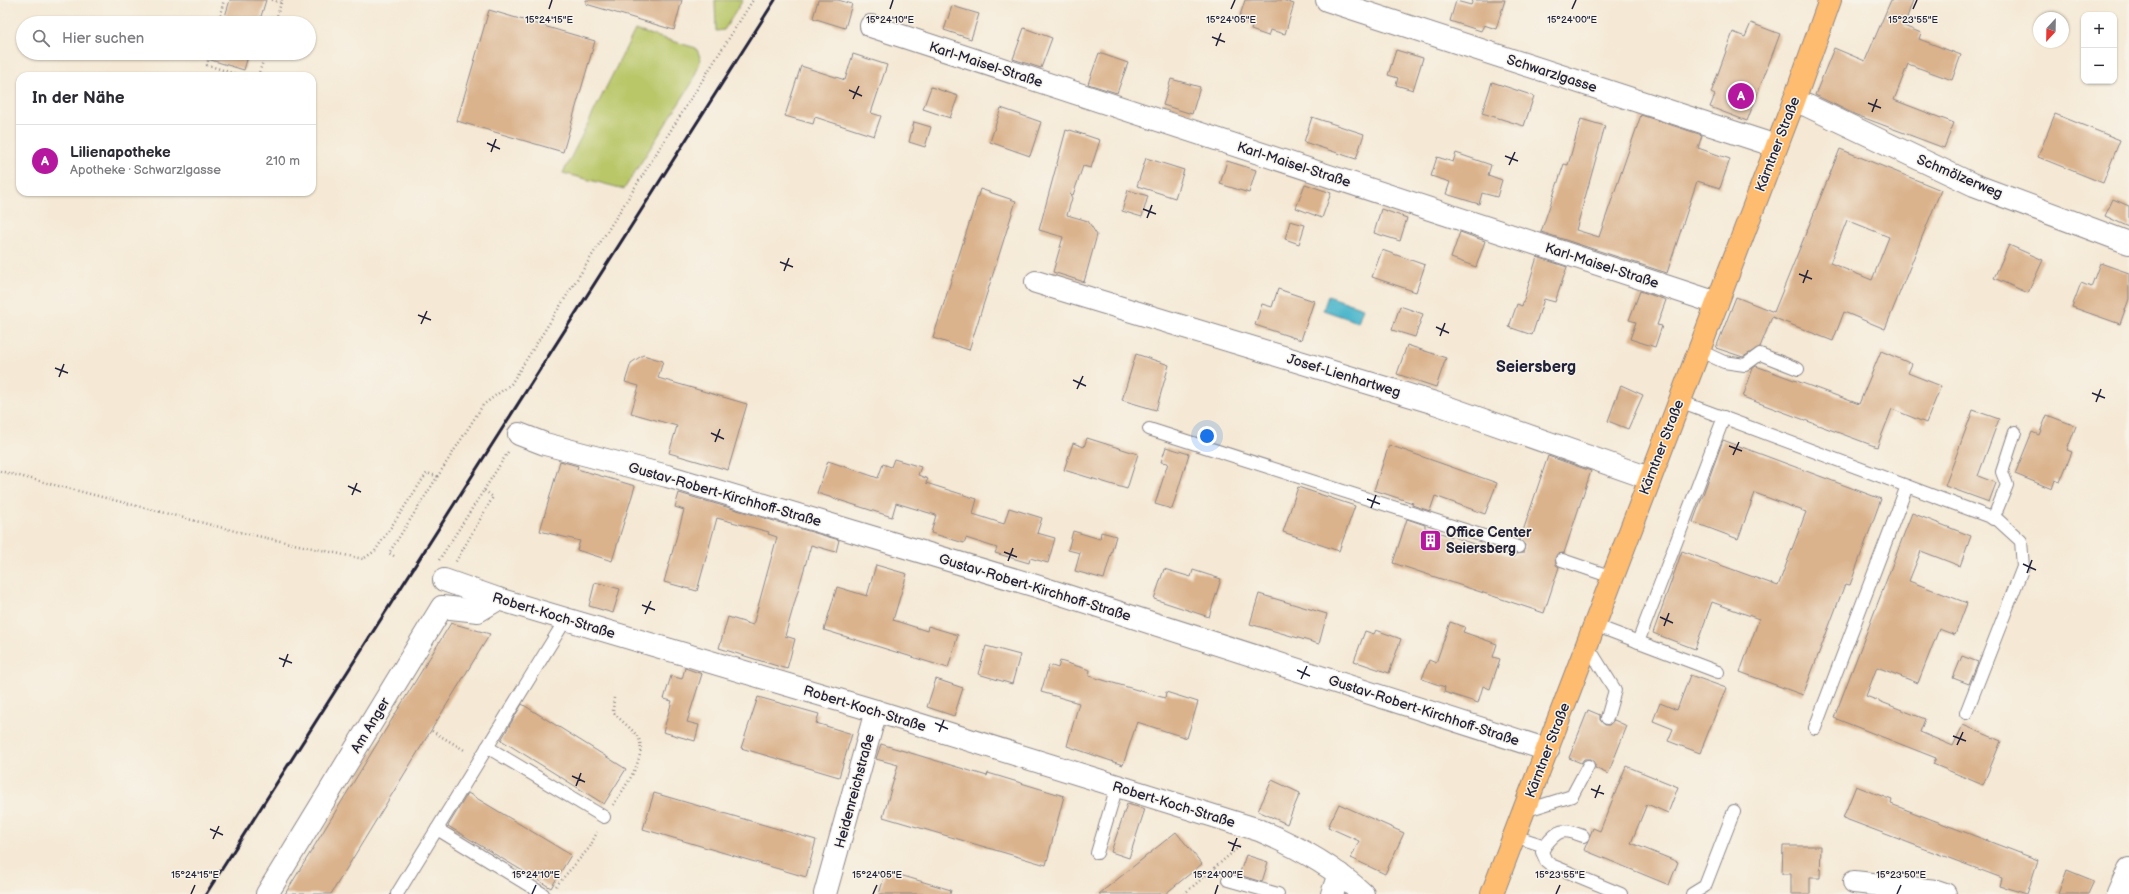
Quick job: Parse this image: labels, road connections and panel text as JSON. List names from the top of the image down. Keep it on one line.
{"streets":{"main road":["Kärntner Straße"],"street":["Karl-Maisel-Straße","Schwarzlgasse","Schmölzerweg","Josef-Lienhartweg","Gustav-Robert-Kirchhoff-Straße","Robert-Koch-Straße","Am Anger","Heidenreichstraße"]},"crossings":[["Karl-Maisel-Straße","Kärntner Straße"],["Schwarzlgasse","Kärntner Straße"],["Kärntner Straße","Schmölzerweg"],["Kärntner Straße","Josef-Lienhartweg"],["Kärntner Straße","Gustav-Robert-Kirchhoff-Straße"],["Robert-Koch-Straße","Am Anger"],["Robert-Koch-Straße","Heidenreichstraße"]],"districts":["Seiersberg"],"places":{"building":["Office Center Seiersberg"]},"north":"bottom","page":{"map_buttons":["+","−"],"search":"Hier suchen","heading":"In der Nähe","pins":"A","list":[{"mark":"A","name":"Lilienapotheke","note":"Apotheke · Schwarzlgasse","value":"210 m"}]},"coordinates":["15°24'15\"E","15°24'10\"E","15°24'05\"E","15°24'00\"E","15°23'55\"E","15°23'50\"E"]}
